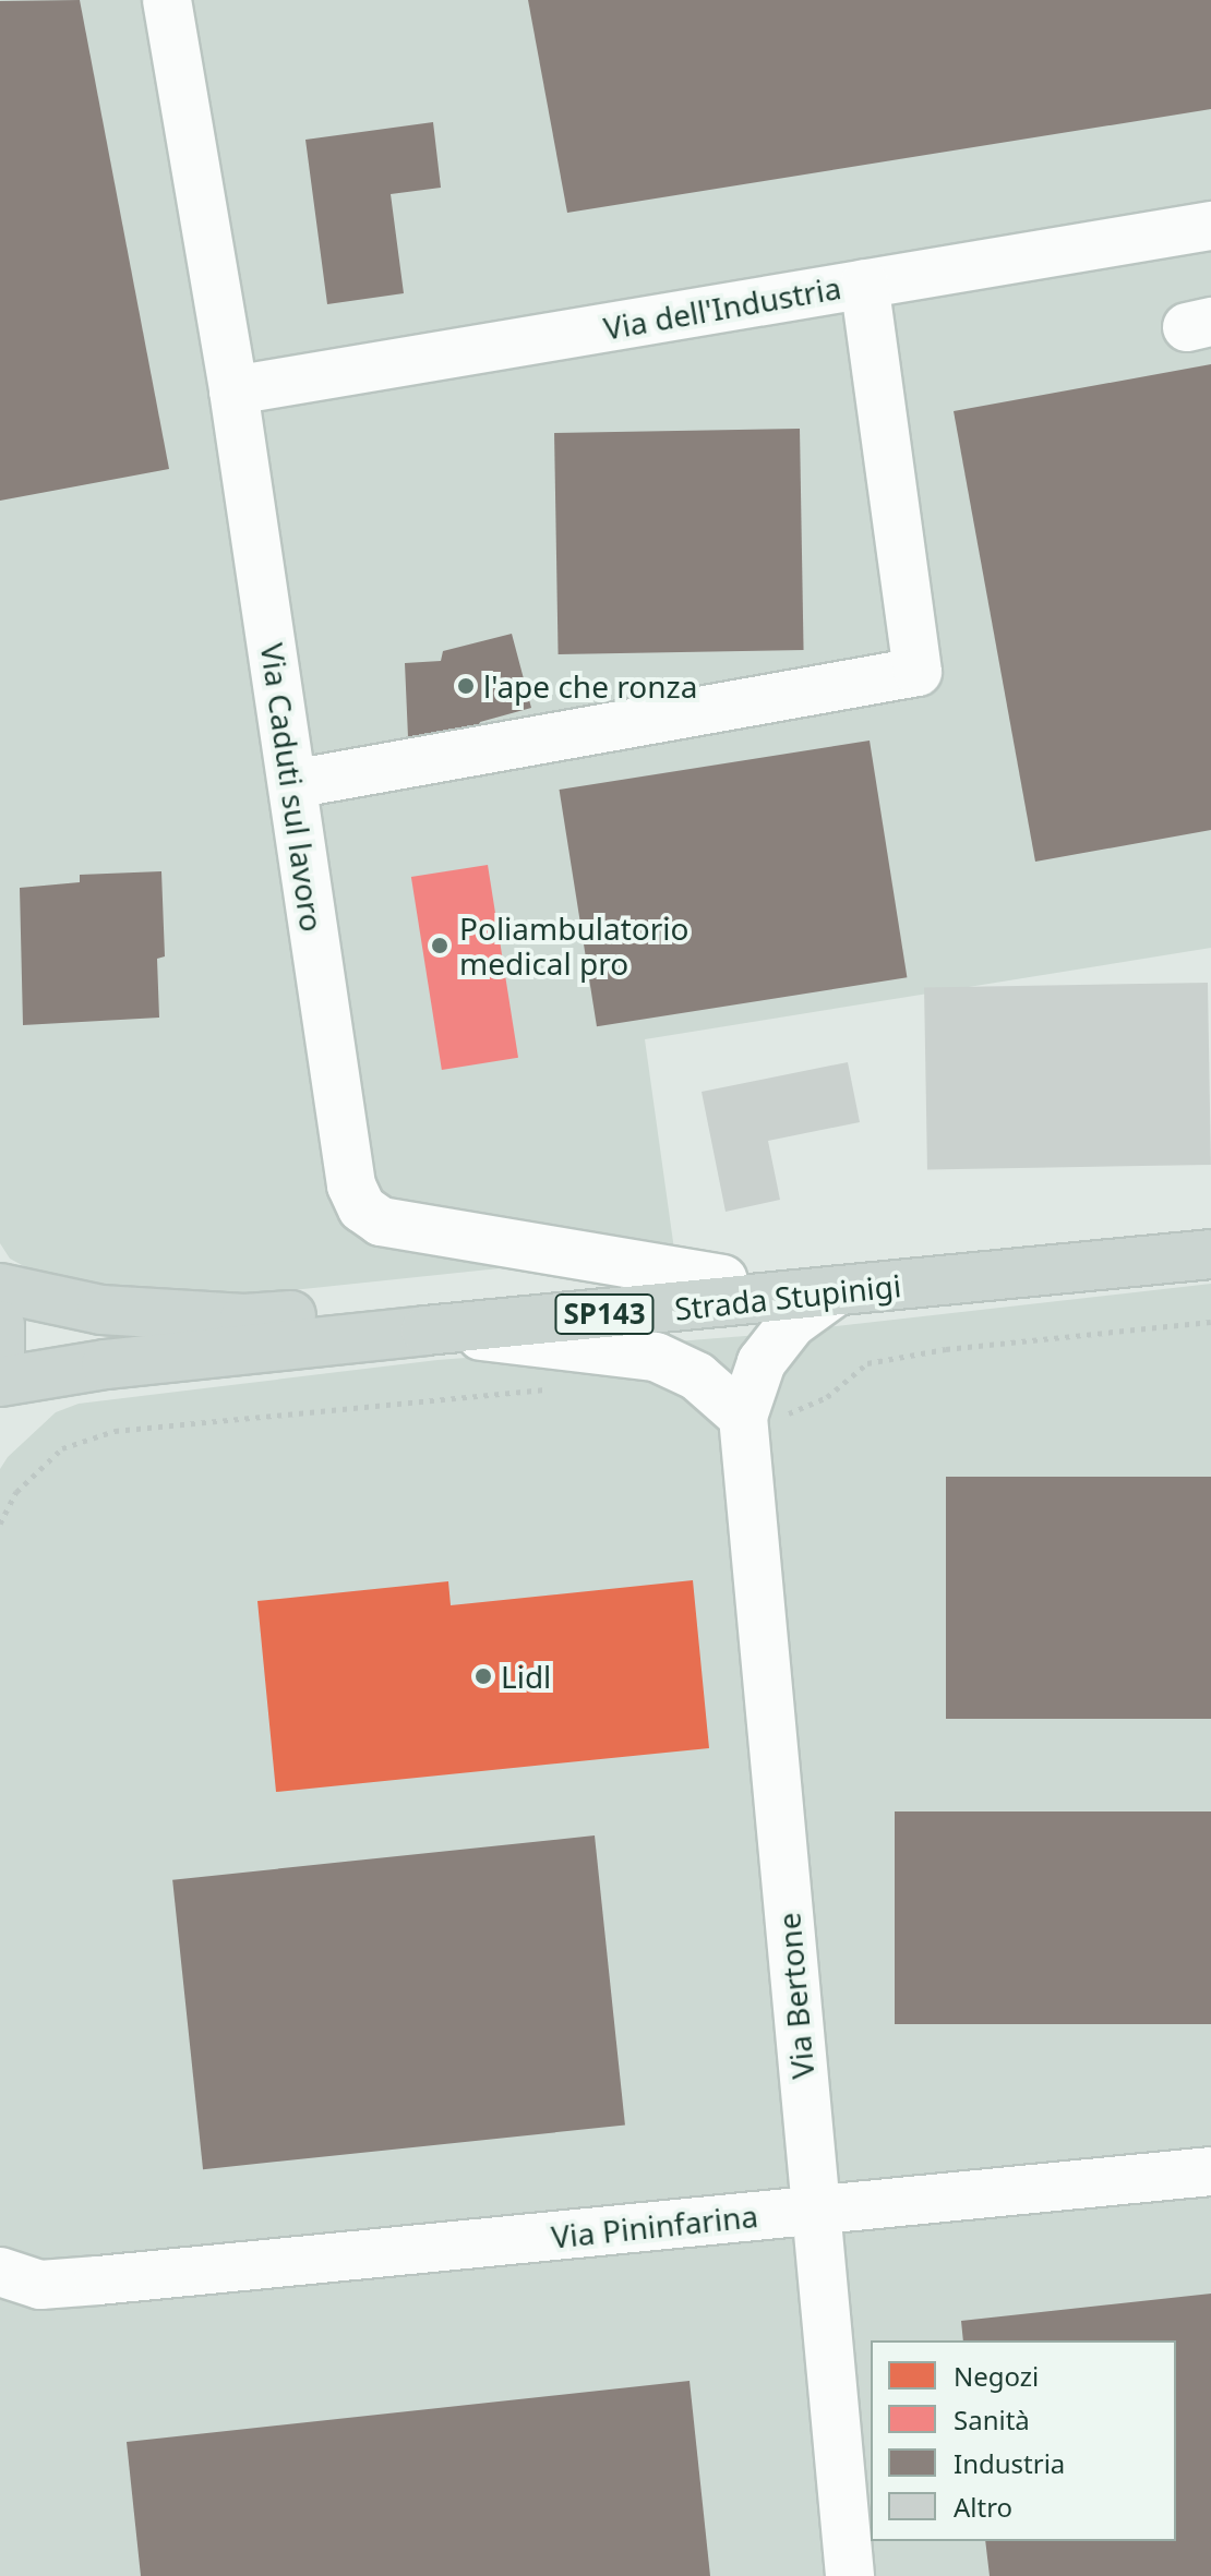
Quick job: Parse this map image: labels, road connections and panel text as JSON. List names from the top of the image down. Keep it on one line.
{"streets":{"main road":["Strada Stupinigi","SP143"],"street":["Via dell'Industria","Via Caduti sul lavoro","Via Bertone","Via Pininfarina"]},"crossings":[["Via dell'Industria","Via Caduti sul lavoro"],["Via Caduti sul lavoro","Strada Stupinigi"],["Strada Stupinigi","Via Bertone"],["Via Bertone","Via Pininfarina"]],"places":["l'ape che ronza","Poliambulatorio medical pro","Lidl"],"legend":["Negozi","Sanità","Industria","Altro"]}
